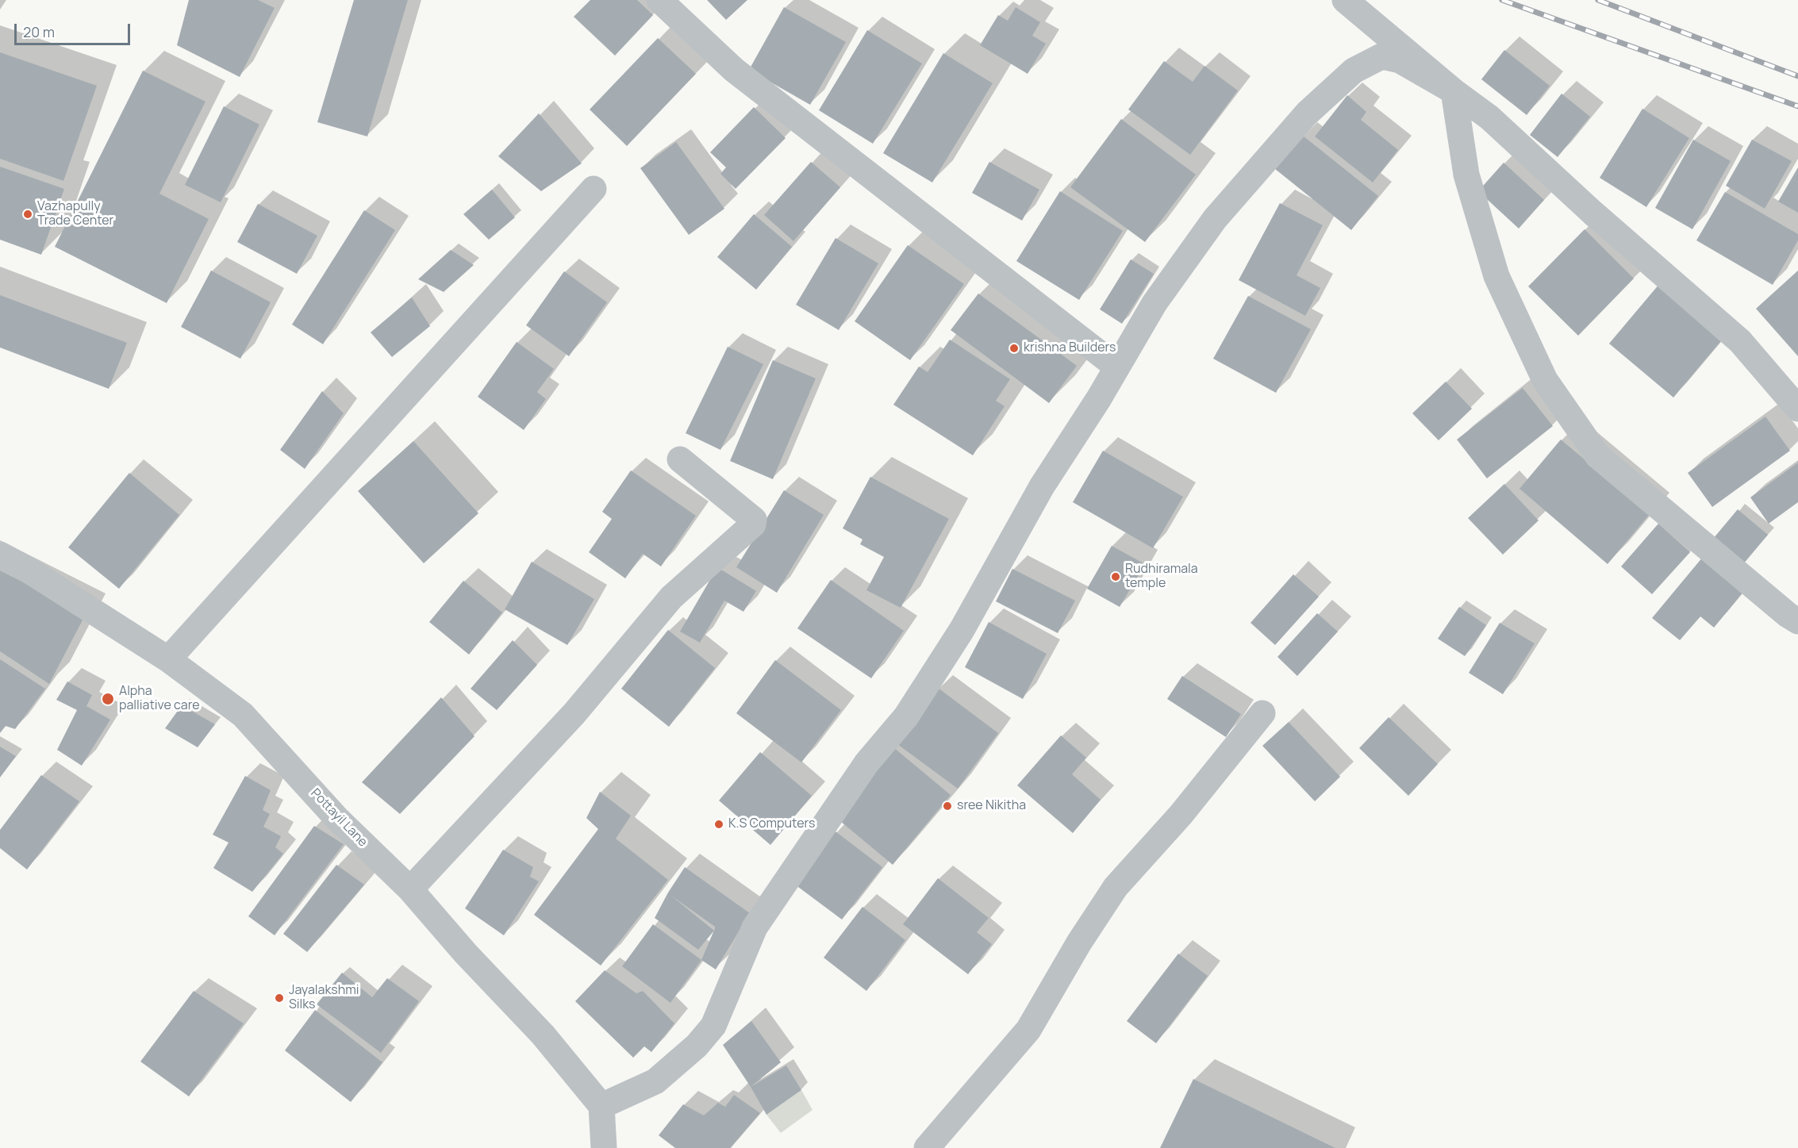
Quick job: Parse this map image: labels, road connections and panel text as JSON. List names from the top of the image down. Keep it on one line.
{"streets":{"street":["Pottayil Lane"]},"places":["Vazhapully Trade Center","krishna Builders","Rudhiramala temple","Alpha palliative care","sree Nikitha","K.S Computers","Jayalakshmi Silks"],"scale_bar":"20 m"}
